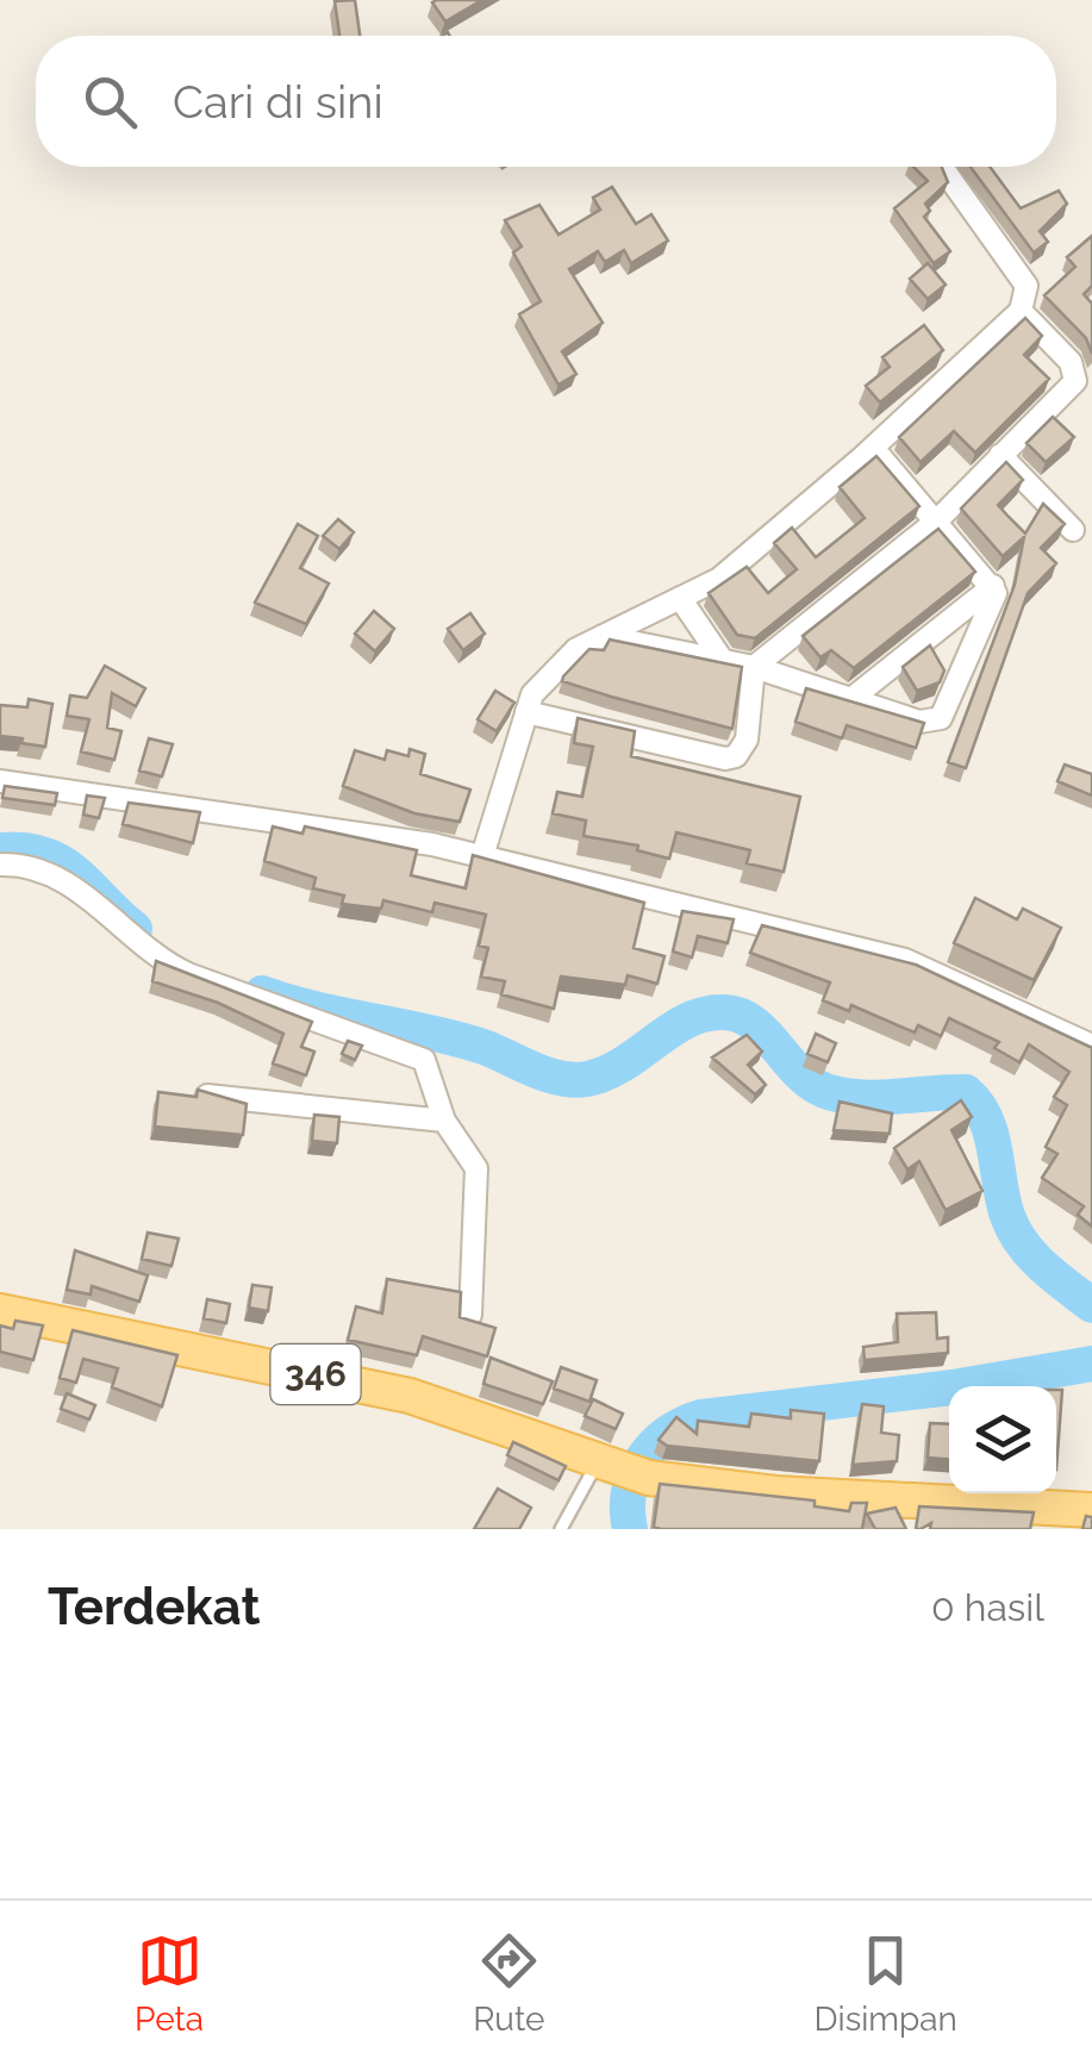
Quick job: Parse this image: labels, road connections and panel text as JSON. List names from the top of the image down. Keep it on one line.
{"streets":{"main road":["346"]},"page":{"search":"Cari di sini","heading":["Terdekat","0 hasil"],"nav":["Peta","Rute","Disimpan"]}}
